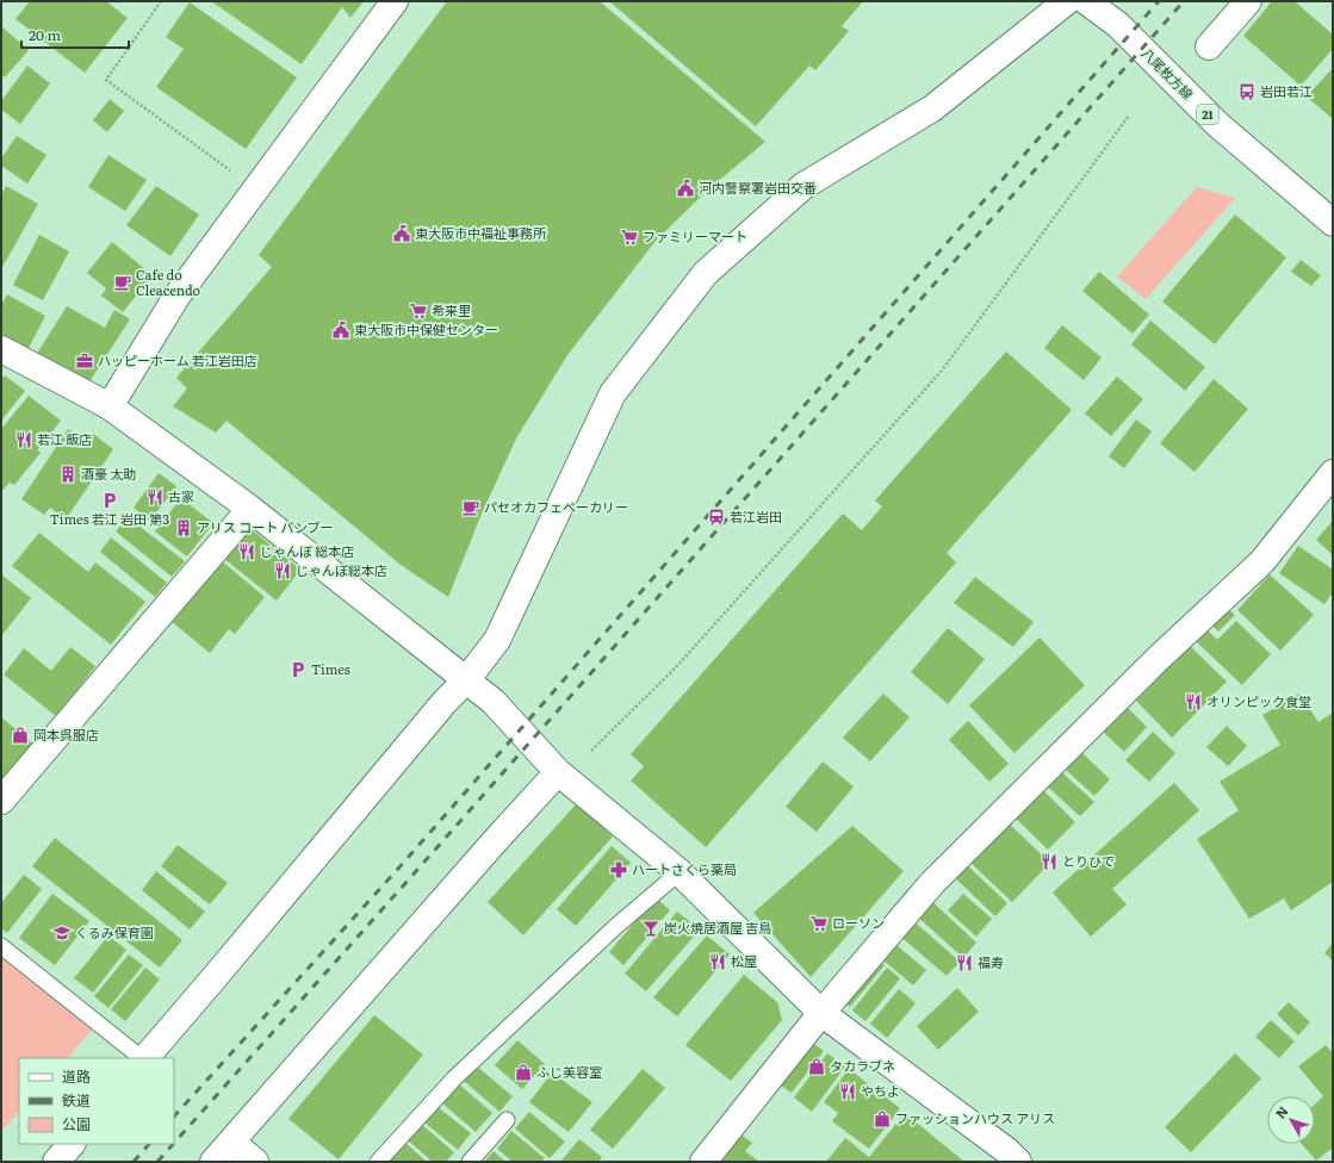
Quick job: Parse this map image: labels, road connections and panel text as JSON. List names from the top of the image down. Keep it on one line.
{"streets":{"street":["八尾枚方線","21"]},"places":{"bus stop":["岩田若江"],"public building":["河内警察署岩田交番","東大阪市中福祉事務所","東大阪市中保健センター"],"supermarket":["ファミリーマート","希来里","ローソン"],"cafe":["Cafe do Cleacendo","パセオカフェベーカリー"],"office":["ハッピーホーム 若江岩田店"],"restaurant":["若江 飯店","古家","じゃんぼ 総本店","じゃんぼ総本店","オリンピック食堂","とりひで","松屋","福寿","やちよ"],"building":["酒豪 太助","アリス コート バンブー"],"parking":["Times 若江 岩田 第3","Times"],"station":["若江岩田"],"shop":["岡本呉服店","タカラブネ","ふじ美容室","ファッションハウス アリス"],"pharmacy":["ハートさくら薬局"],"bar":["炭火焼居酒屋 吉鳥"],"school or university":["くるみ保育園"]},"legend":["道路","鉄道","公園"],"scale_bar":"20 m","north":"top left"}
